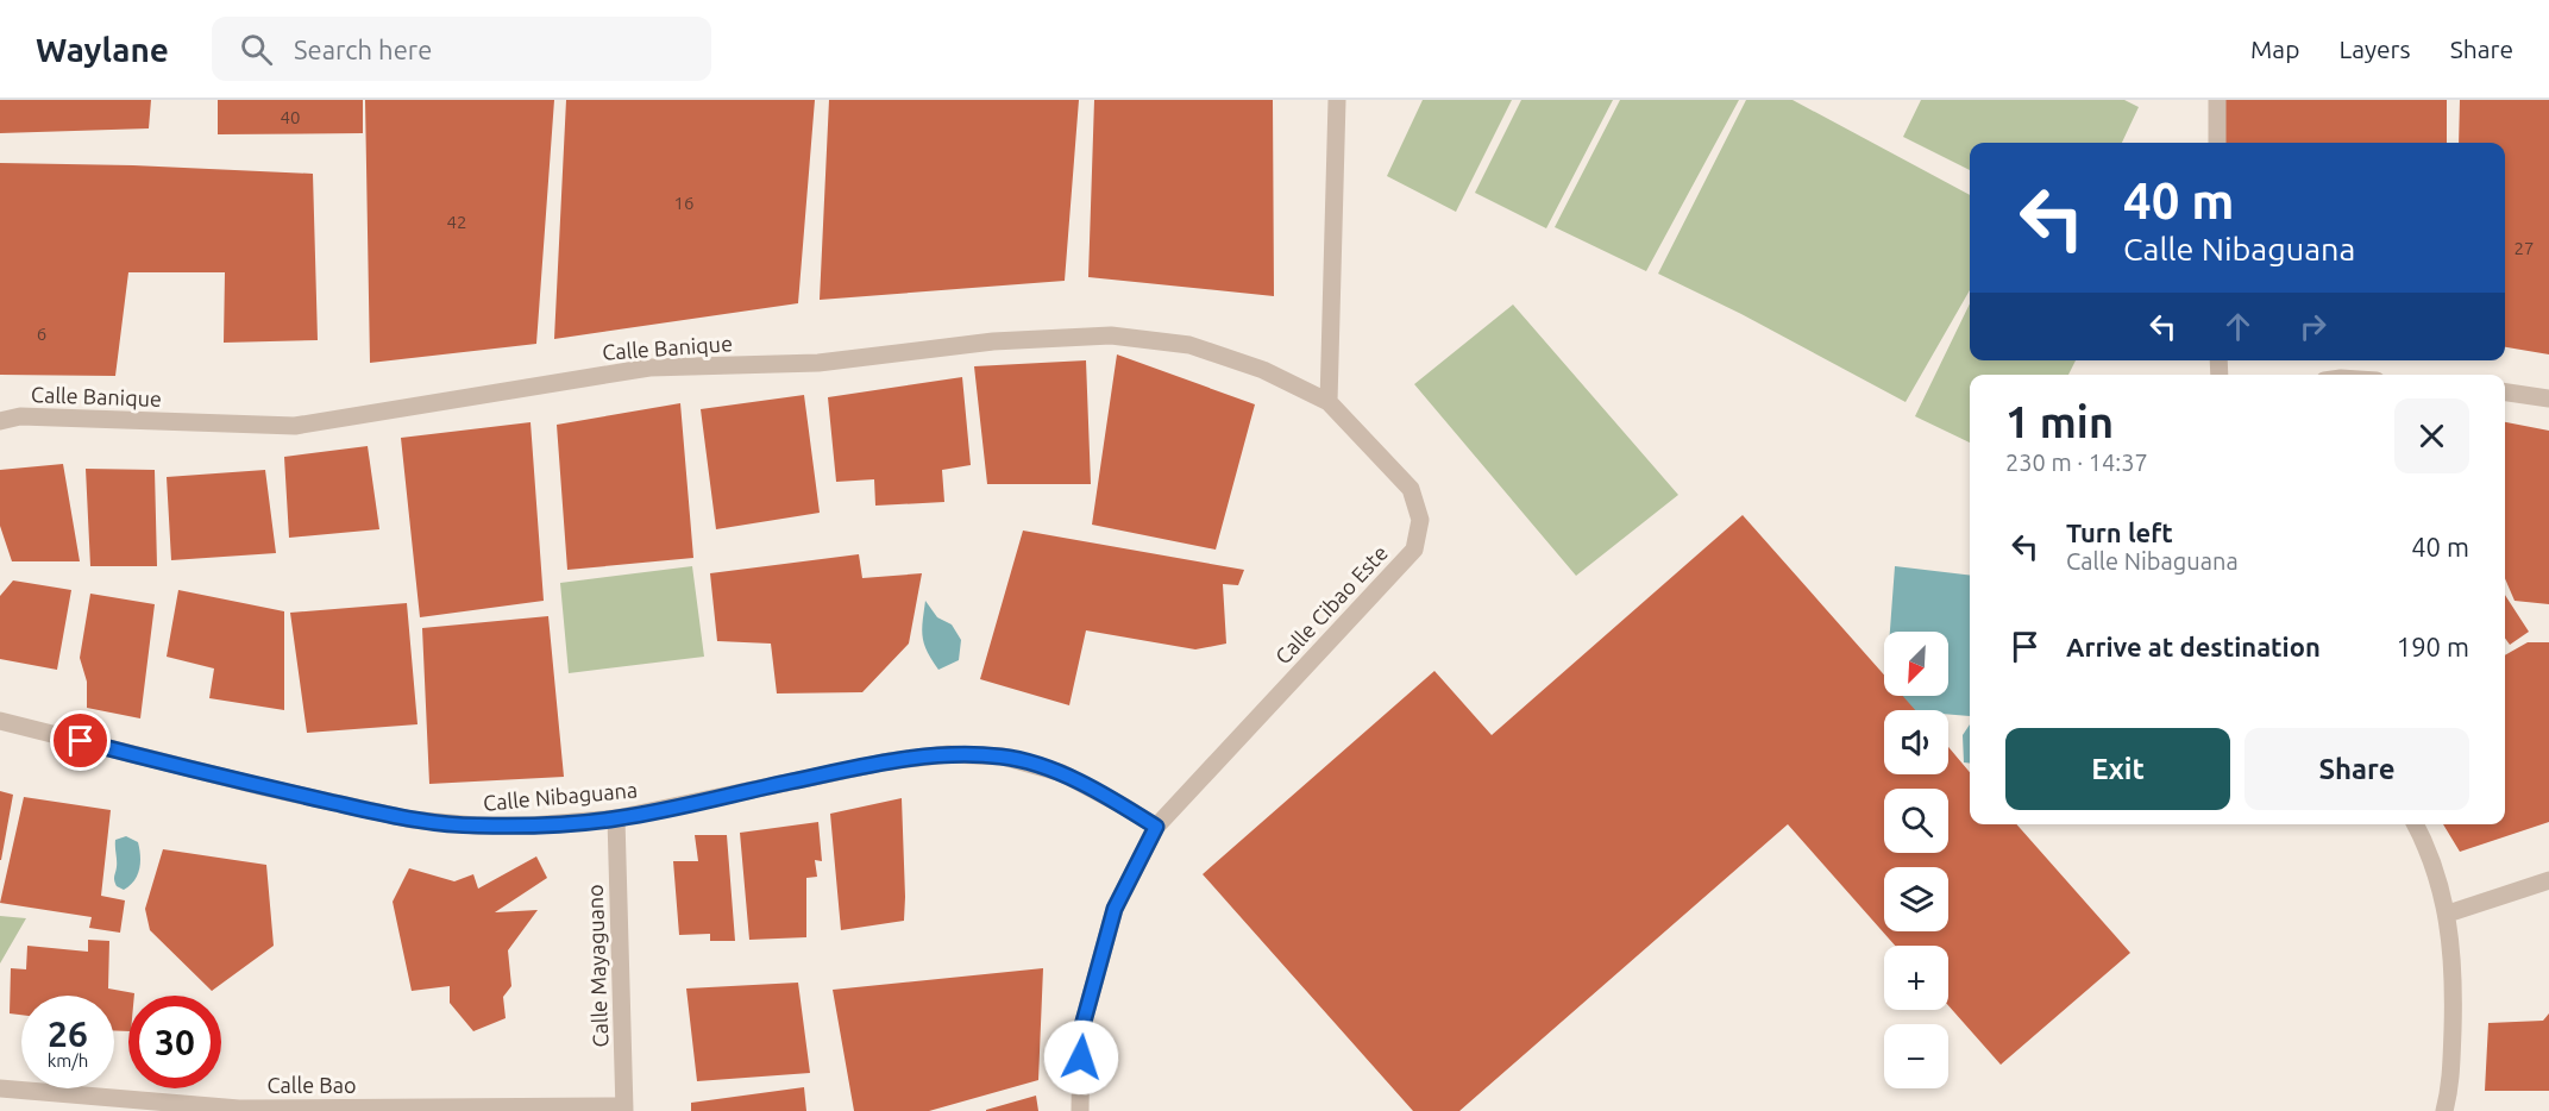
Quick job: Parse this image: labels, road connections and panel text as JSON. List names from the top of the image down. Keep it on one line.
{"streets":{"street":["Calle Banique","Calle Cibao Este","Calle Nibaguana","Calle Mayaguano","Calle Bao"]},"crossings":[["Calle Banique","Calle Cibao Este"],["Calle Cibao Este","Calle Nibaguana"],["Calle Nibaguana","Calle Mayaguano"],["Calle Mayaguano","Calle Bao"]],"house_numbers":["40","16","42","27","6"],"north":"bottom left","page":{"header":"Waylane","search":"Search here","nav":["Map","Layers","Share"],"turn":["40 m","Calle Nibaguana"],"heading":["1 min","230 m · 14:37"],"list":[{"name":"Turn left","note":"Calle Nibaguana","value":"40 m"},{"name":"Arrive at destination","value":"190 m"}],"map_buttons":["+","−"],"buttons":["Exit","Share"],"speed":"26 km/h","limit":"30"}}
